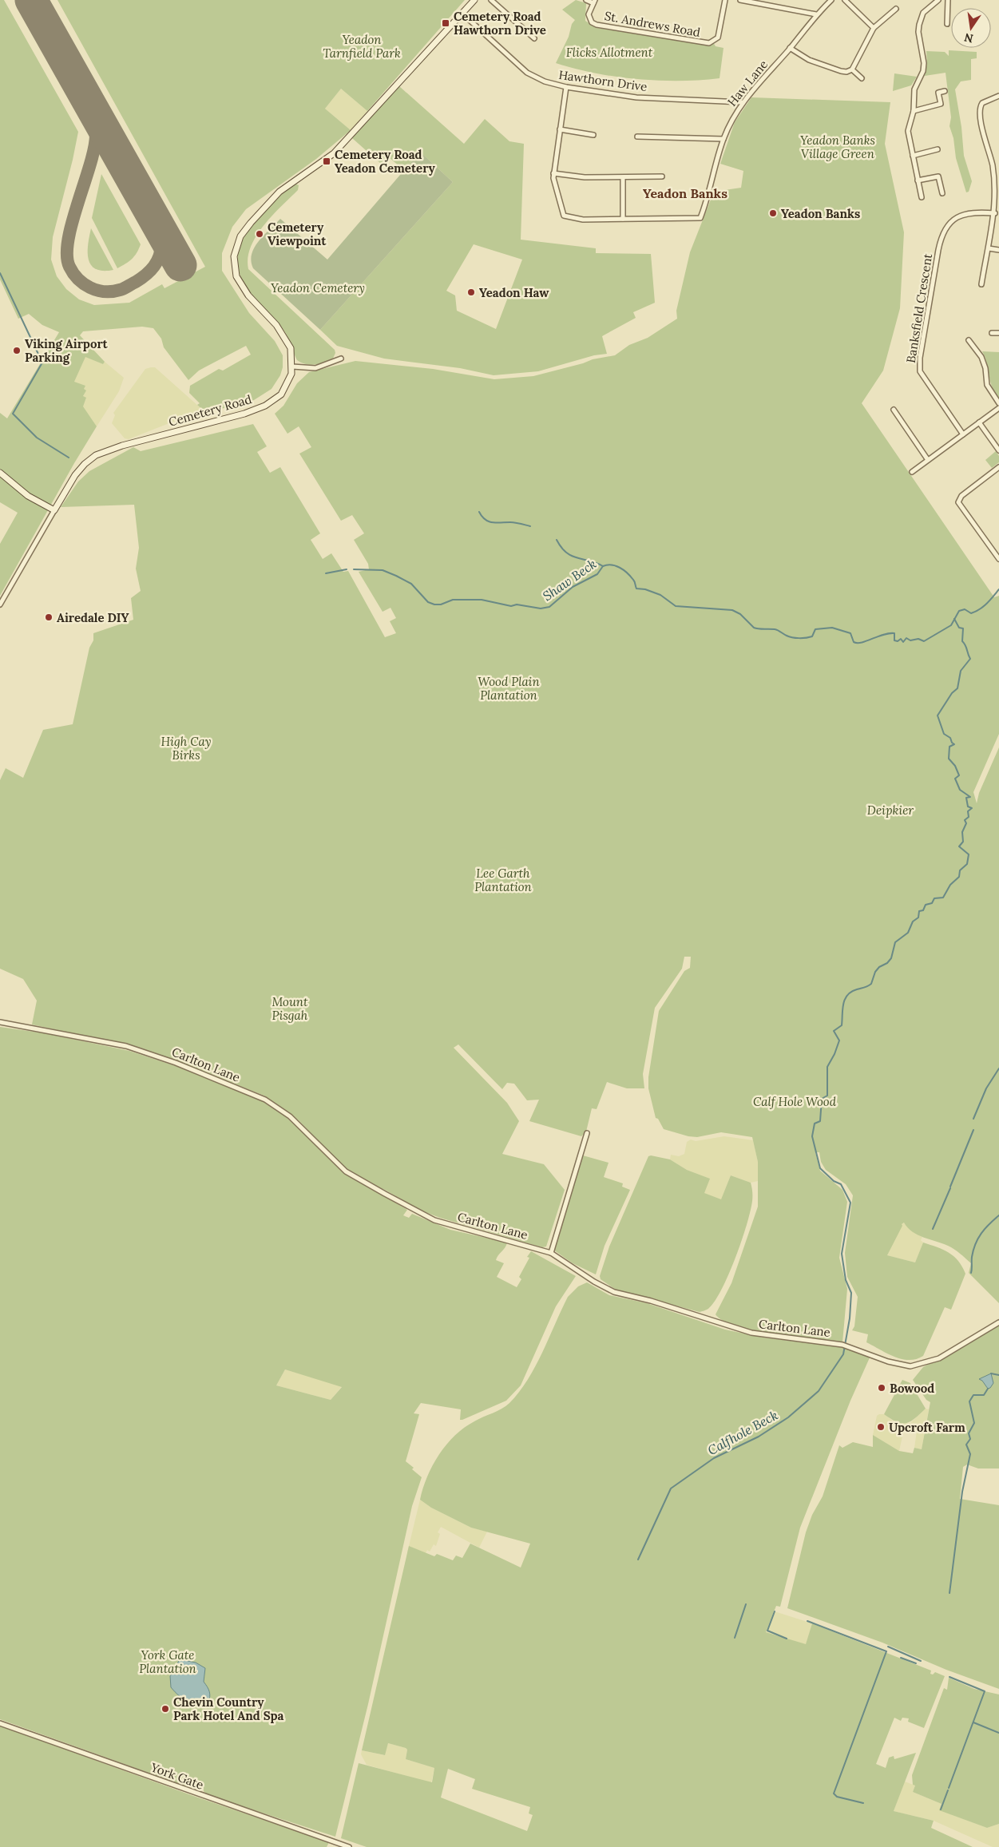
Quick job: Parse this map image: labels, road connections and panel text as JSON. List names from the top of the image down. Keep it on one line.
{"streets":{"street":["St. Andrews Road","Hawthorn Drive","Haw Lane","Banksfield Crescent","Cemetery Road","Carlton Lane","York Gate"]},"crossings":[["Hawthorn Drive","Haw Lane"],["Hawthorn Drive","Cemetery Road"]],"districts":["Yeadon Banks"],"water":["Shaw Beck","Calfhole Beck"],"parks":["Yeadon Tarnfield Park","Flicks Allotment","Yeadon Banks Village Green","Yeadon Cemetery","Wood Plain Plantation","High Cay Birks","Deipkier","Lee Garth Plantation","Mount Pisgah","Calf Hole Wood","York Gate Plantation"],"places":{"transit":["Cemetery Road Hawthorn Drive","Cemetery Road Yeadon Cemetery"],"other":["Yeadon Banks","Cemetery Viewpoint","Yeadon Haw","Viking Airport Parking","Airedale DIY","Bowood","Upcroft Farm","Chevin Country Park Hotel And Spa"]},"north":"bottom"}
